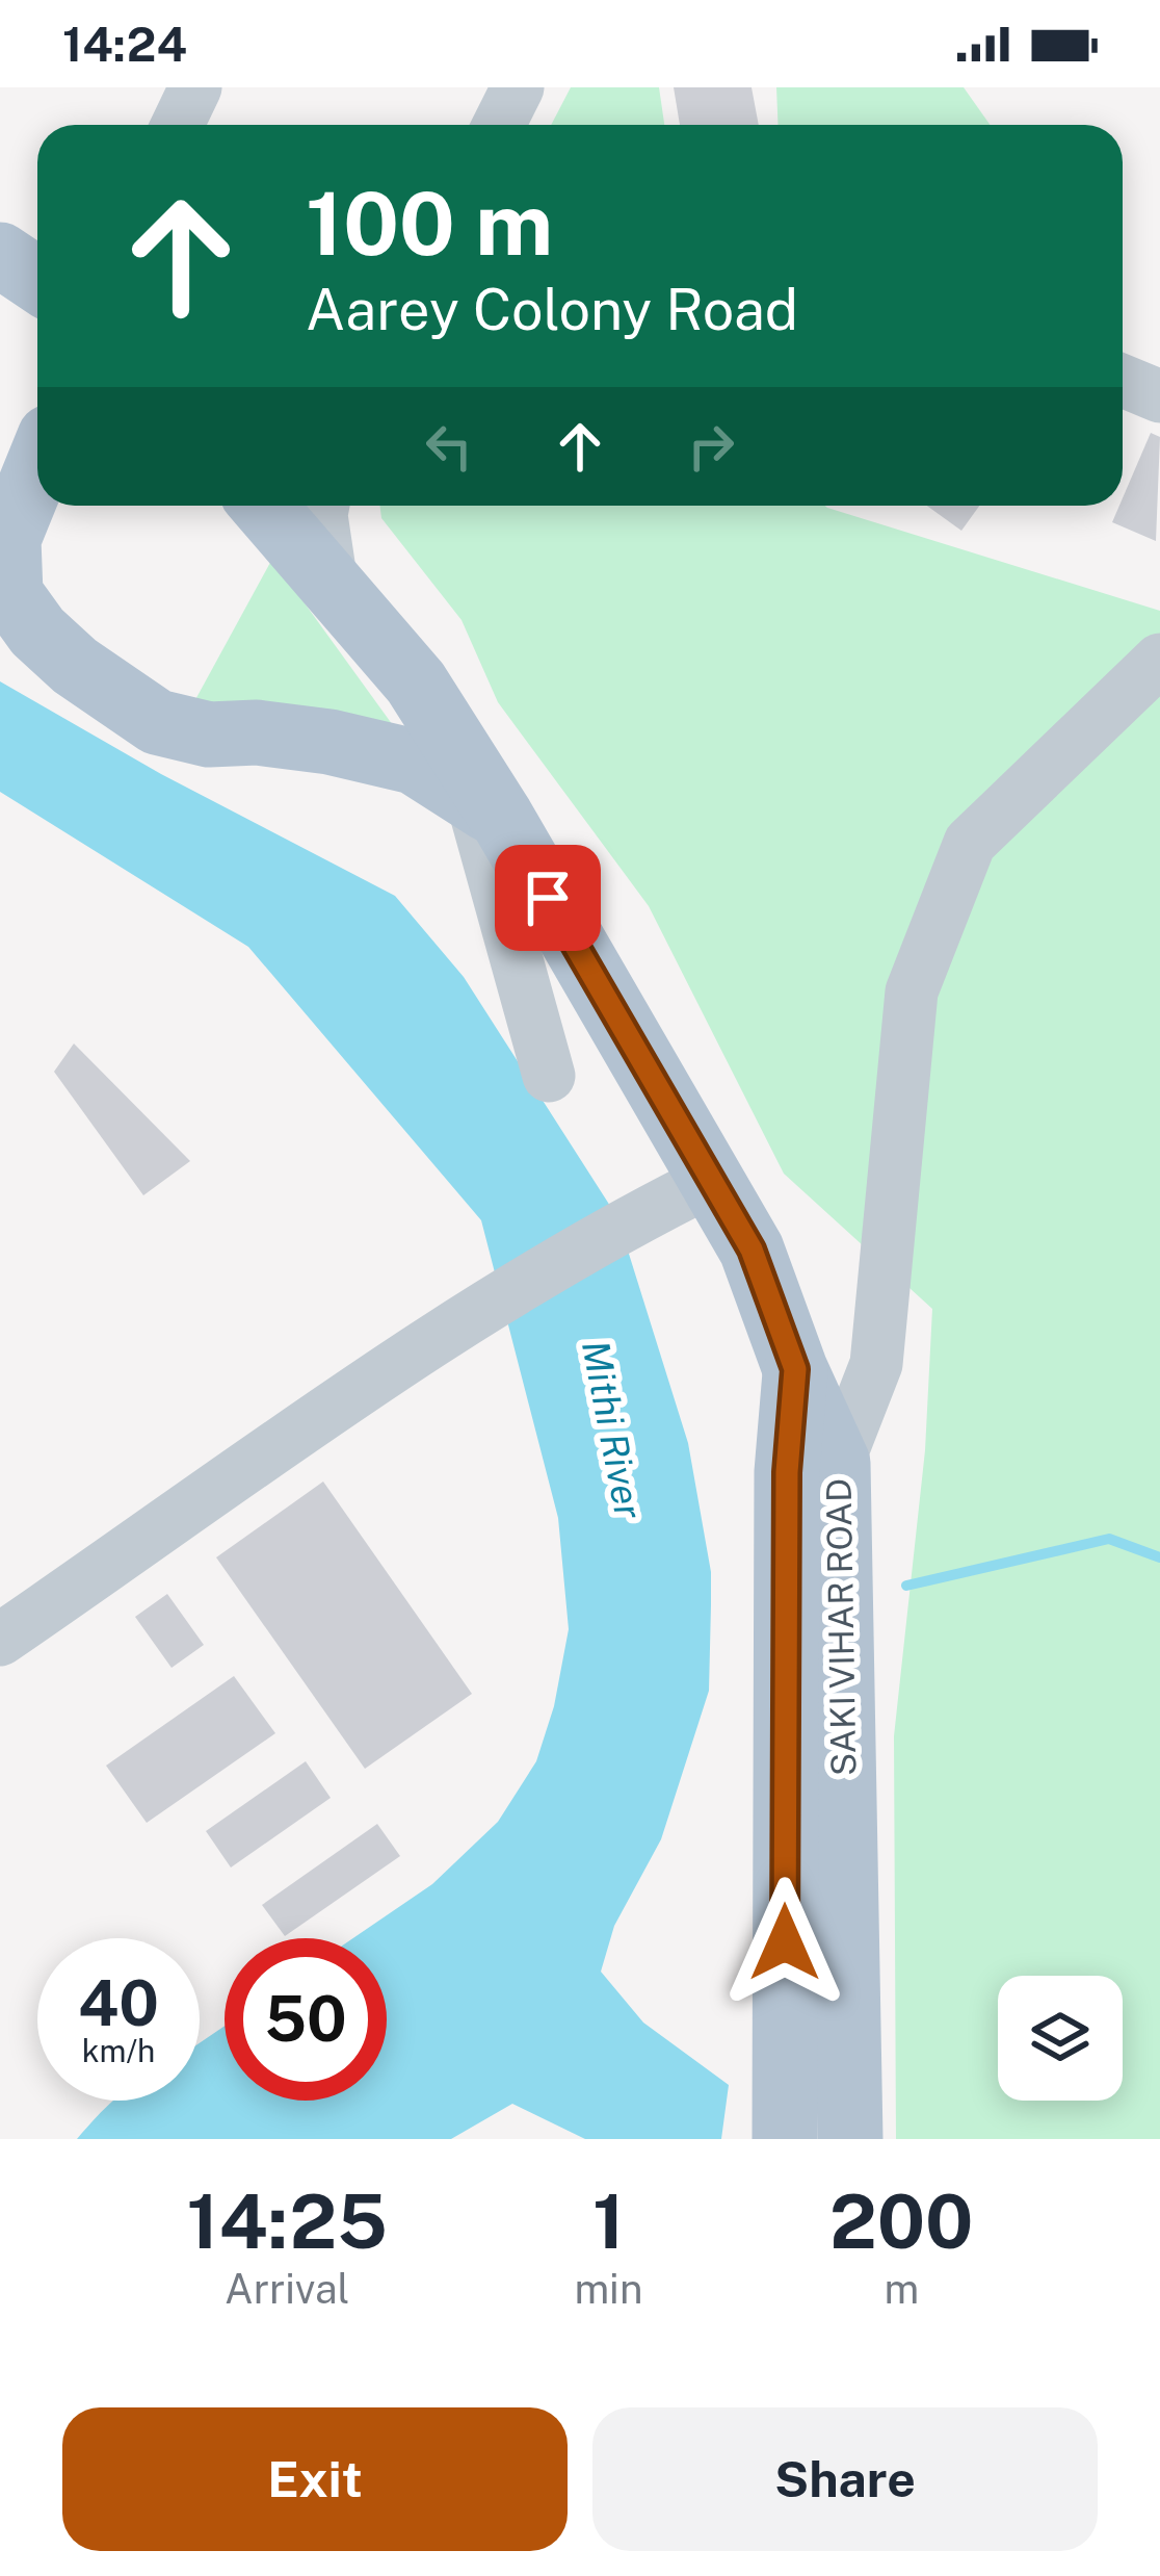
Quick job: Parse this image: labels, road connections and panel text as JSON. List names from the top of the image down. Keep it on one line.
{"streets":{"main road":["SAKI VIHAR ROAD"]},"water":["Mithi River"],"page":{"status":"14:24","turn":["100 m","Aarey Colony Road"],"speed":"40 km/h","limit":"50","eta":["14:25","Arrival","1","min","200","m"],"buttons":["Exit","Share"]}}
